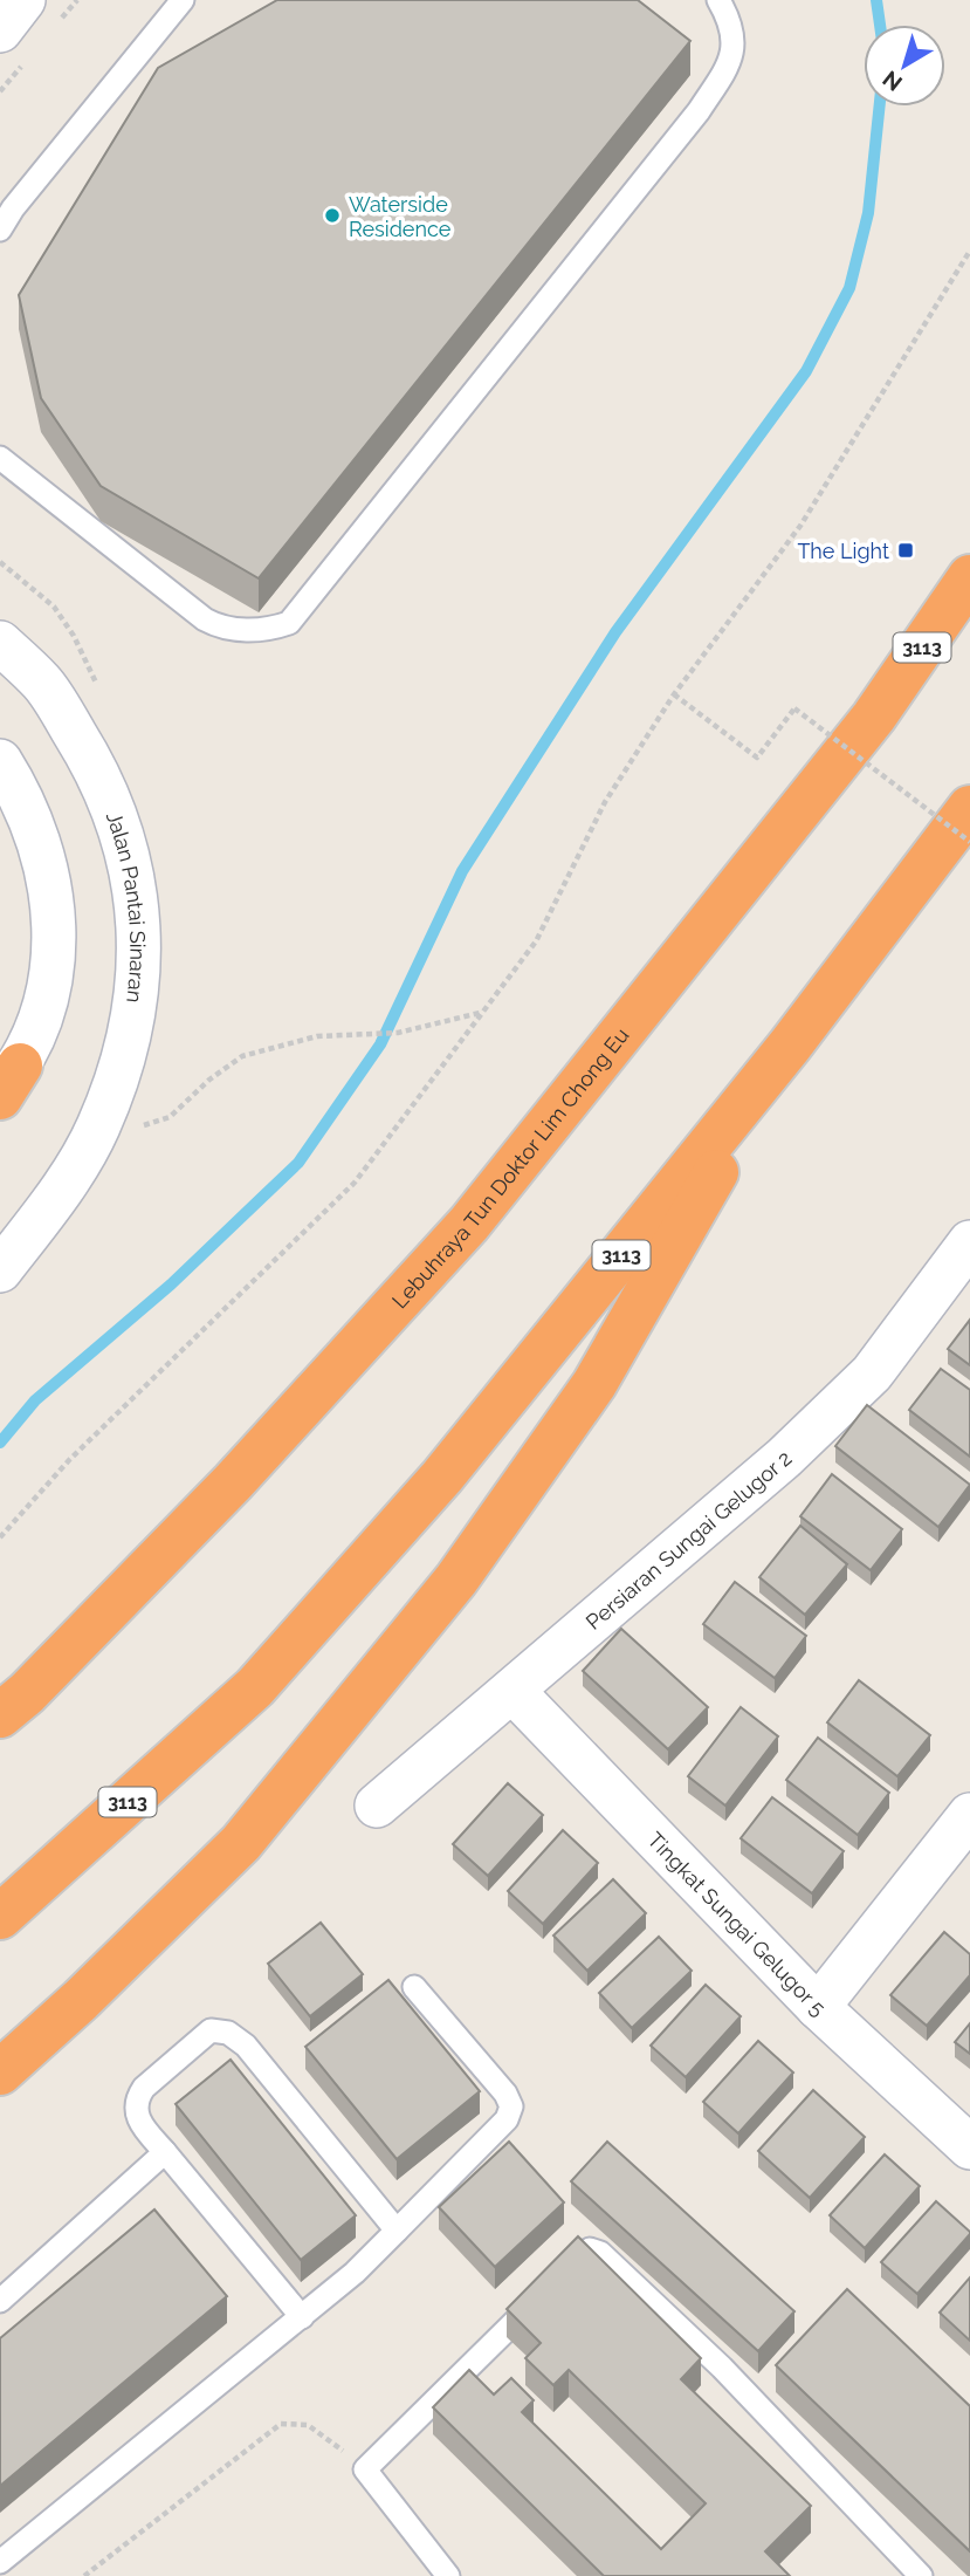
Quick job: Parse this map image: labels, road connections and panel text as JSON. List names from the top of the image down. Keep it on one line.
{"streets":{"highway":["3113","Lebuhraya Tun Doktor Lim Chong Eu"],"street":["Jalan Pantai Sinaran","Persiaran Sungai Gelugor 2","Tingkat Sungai Gelugor 5"]},"crossings":[["Persiaran Sungai Gelugor 2","Tingkat Sungai Gelugor 5"]],"places":{"other":["Waterside Residence"],"transit":["The Light"]},"north":"bottom left"}
